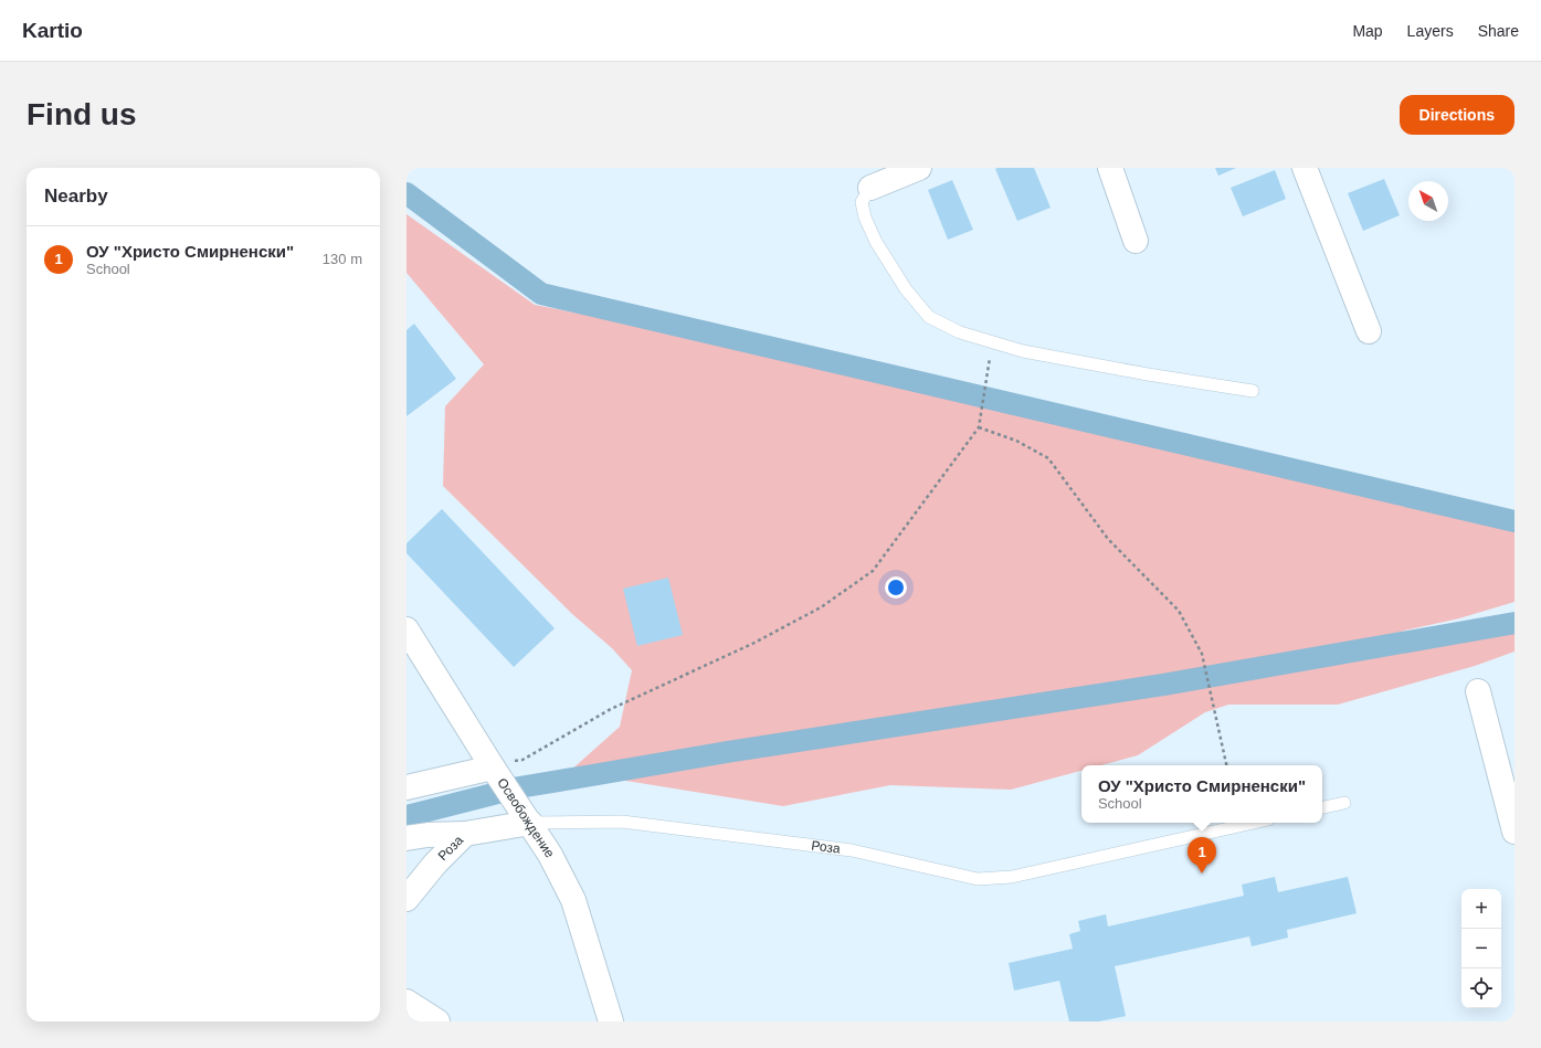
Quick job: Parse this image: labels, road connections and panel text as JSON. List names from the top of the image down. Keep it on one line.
{"streets":{"street":["Освобождение","Роза"]},"crossings":[["Освобождение","Роза"]],"north":"top left","page":{"header":"Kartio","nav":["Map","Layers","Share"],"buttons":"Directions","title":"Find us","heading":"Nearby","list":[{"mark":"1","name":"ОУ \"Христо Смирненски\"","note":"School","value":"130 m"}],"popup":["ОУ \"Христо Смирненски\"","School"],"pins":"1","map_buttons":["+","−"]}}
